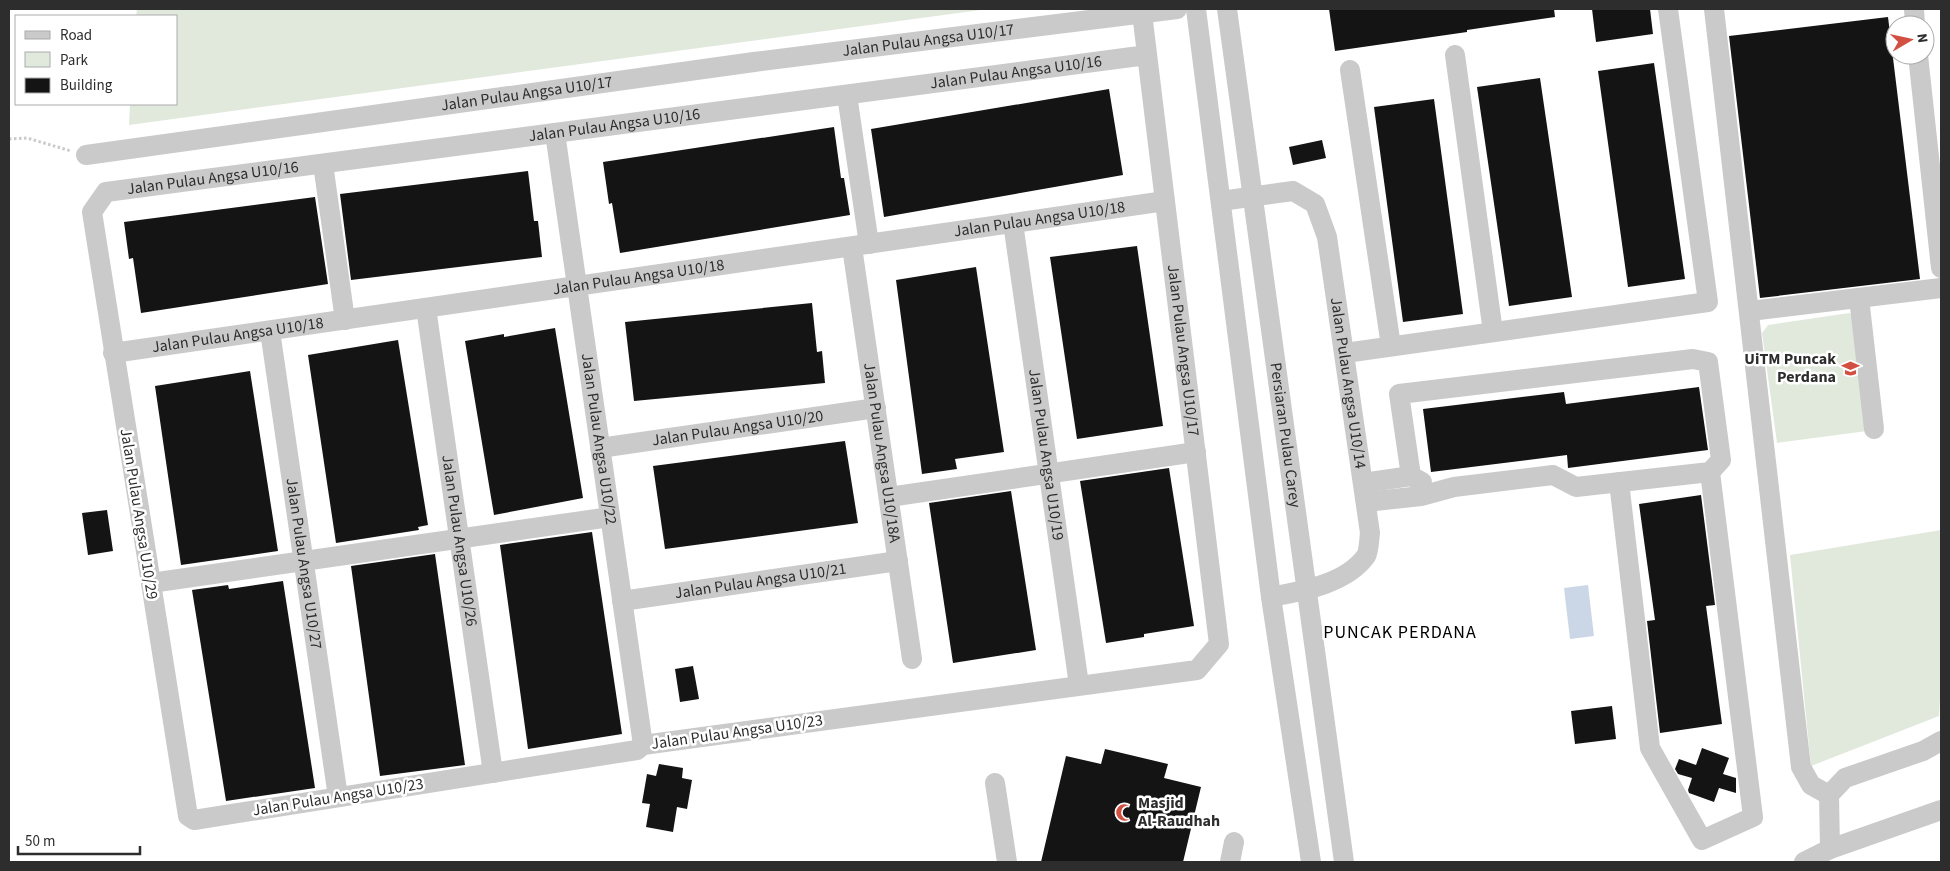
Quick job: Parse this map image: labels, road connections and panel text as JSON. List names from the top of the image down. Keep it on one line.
{"streets":{"street":["Jalan Pulau Angsa U10/17","Jalan Pulau Angsa U10/16","Jalan Pulau Angsa U10/18","Jalan Pulau Angsa U10/14","Jalan Pulau Angsa U10/20","Persiaran Pulau Carey","Jalan Pulau Angsa U10/22","Jalan Pulau Angsa U10/18A","Jalan Pulau Angsa U10/19","Jalan Pulau Angsa U10/29","Jalan Pulau Angsa U10/26","Jalan Pulau Angsa U10/27","Jalan Pulau Angsa U10/21","Jalan Pulau Angsa U10/23"]},"crossings":[["Jalan Pulau Angsa U10/17","Jalan Pulau Angsa U10/16"],["Jalan Pulau Angsa U10/17","Jalan Pulau Angsa U10/18"],["Jalan Pulau Angsa U10/17","Jalan Pulau Angsa U10/23"],["Jalan Pulau Angsa U10/16","Jalan Pulau Angsa U10/22"],["Jalan Pulau Angsa U10/16","Jalan Pulau Angsa U10/18A"],["Jalan Pulau Angsa U10/16","Jalan Pulau Angsa U10/29"],["Jalan Pulau Angsa U10/18","Jalan Pulau Angsa U10/22"],["Jalan Pulau Angsa U10/18","Jalan Pulau Angsa U10/18A"],["Jalan Pulau Angsa U10/18","Jalan Pulau Angsa U10/19"],["Jalan Pulau Angsa U10/18","Jalan Pulau Angsa U10/29"],["Jalan Pulau Angsa U10/18","Jalan Pulau Angsa U10/26"],["Jalan Pulau Angsa U10/18","Jalan Pulau Angsa U10/27"],["Jalan Pulau Angsa U10/14","Persiaran Pulau Carey"],["Jalan Pulau Angsa U10/20","Jalan Pulau Angsa U10/22"],["Jalan Pulau Angsa U10/20","Jalan Pulau Angsa U10/18A"],["Jalan Pulau Angsa U10/22","Jalan Pulau Angsa U10/21"],["Jalan Pulau Angsa U10/22","Jalan Pulau Angsa U10/23"],["Jalan Pulau Angsa U10/18A","Jalan Pulau Angsa U10/21"],["Jalan Pulau Angsa U10/19","Jalan Pulau Angsa U10/23"],["Jalan Pulau Angsa U10/29","Jalan Pulau Angsa U10/23"],["Jalan Pulau Angsa U10/26","Jalan Pulau Angsa U10/23"],["Jalan Pulau Angsa U10/27","Jalan Pulau Angsa U10/23"]],"districts":["PUNCAK PERDANA"],"places":{"school or university":["UiTM Puncak Perdana"],"mosque":["Masjid Al-Raudhah"]},"legend":["Road","Park","Building"],"scale_bar":"50 m","north":"right"}
